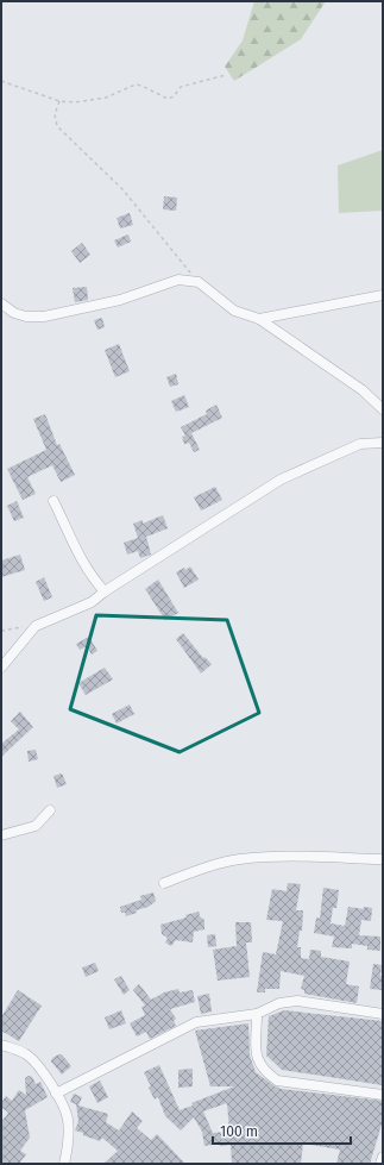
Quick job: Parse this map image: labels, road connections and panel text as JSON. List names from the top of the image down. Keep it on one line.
{"scale_bar":"100 m"}
